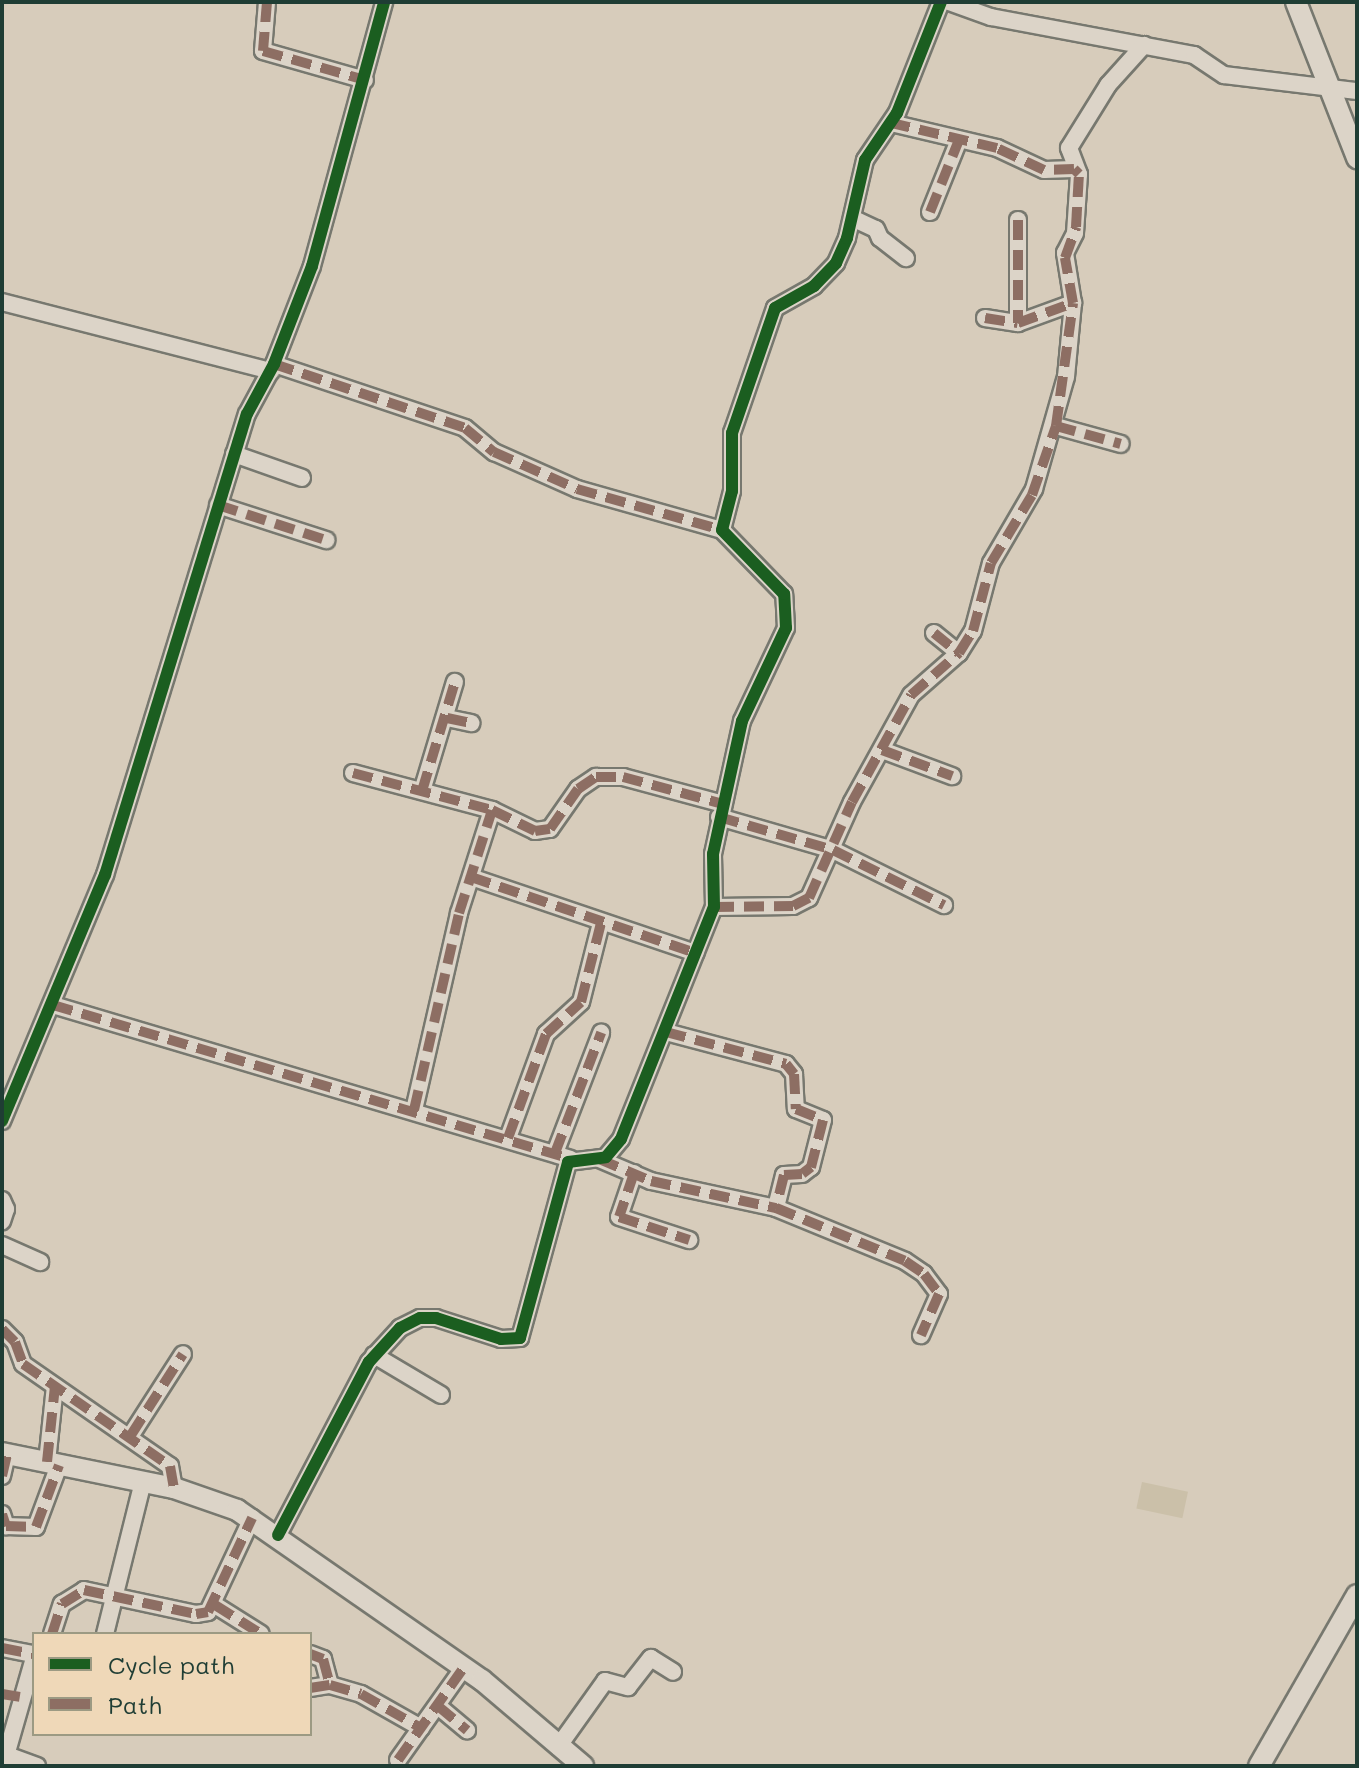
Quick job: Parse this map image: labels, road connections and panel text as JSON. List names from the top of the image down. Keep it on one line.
{"legend":["Cycle path","Path"]}
